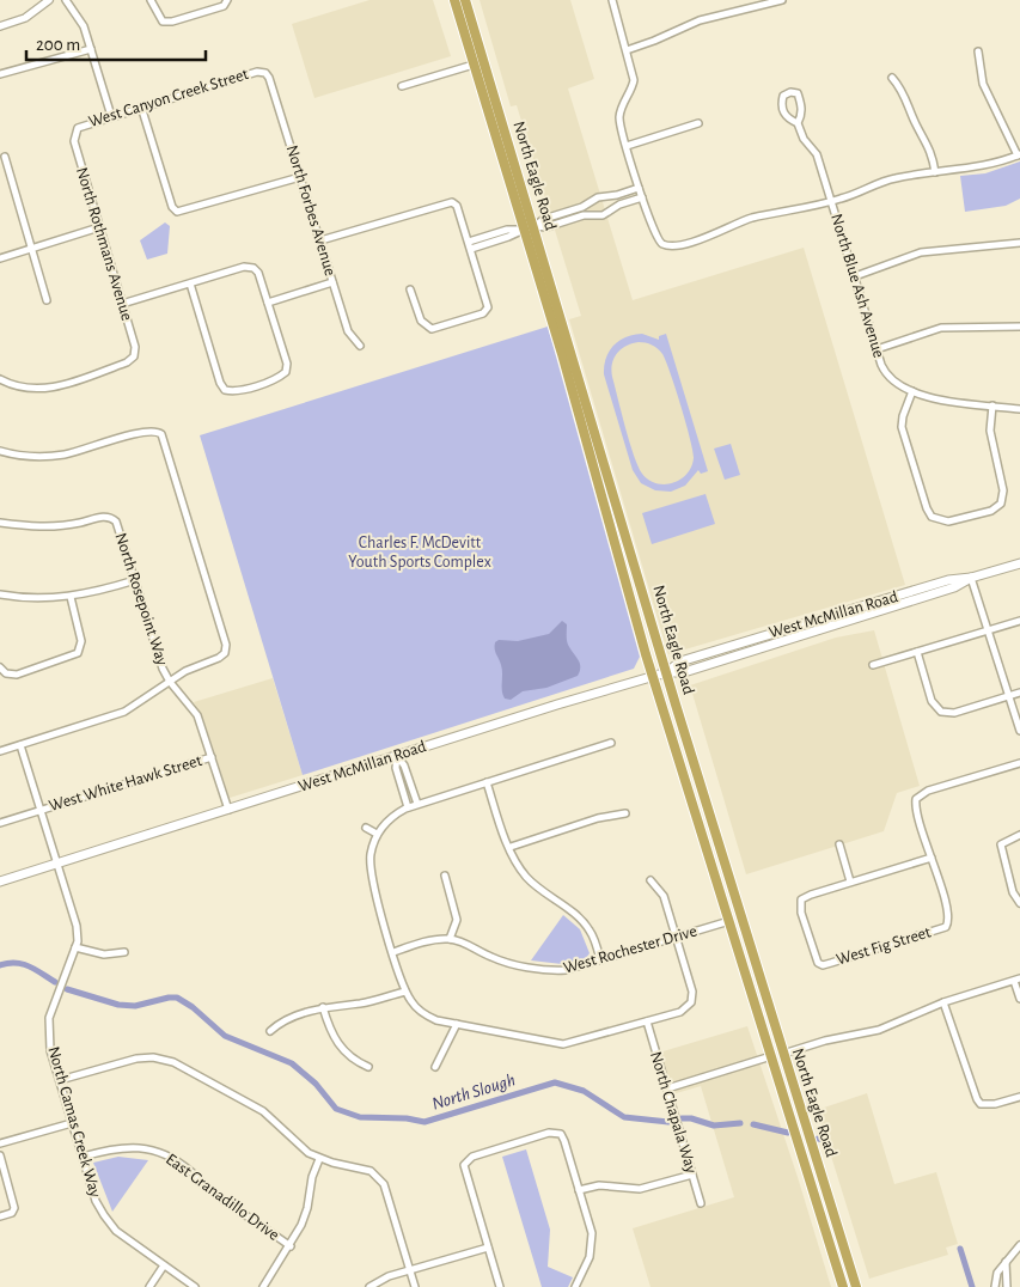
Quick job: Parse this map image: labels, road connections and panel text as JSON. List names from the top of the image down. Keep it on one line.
{"streets":{"highway":["North Eagle Road"],"main road":["West McMillan Road"],"street":["West Canyon Creek Street","North Forbes Avenue","North Rothmans Avenue","North Blue Ash Avenue","North Rosepoint Way","West White Hawk Street","West Fig Street","West Rochester Drive","North Chapala Way","North Camas Creek Way","East Granadillo Drive"]},"crossings":[["West Canyon Creek Street","North Forbes Avenue"],["West Canyon Creek Street","North Rothmans Avenue"],["North Eagle Road","West McMillan Road"],["North Eagle Road","West Rochester Drive"],["North Rosepoint Way","West McMillan Road"],["North Rosepoint Way","West White Hawk Street"],["West McMillan Road","North Camas Creek Way"],["West White Hawk Street","North Camas Creek Way"],["North Camas Creek Way","East Granadillo Drive"]],"water":["North Slough"],"parks":["Charles F. McDevitt Youth Sports Complex"],"scale_bar":"200 m"}
